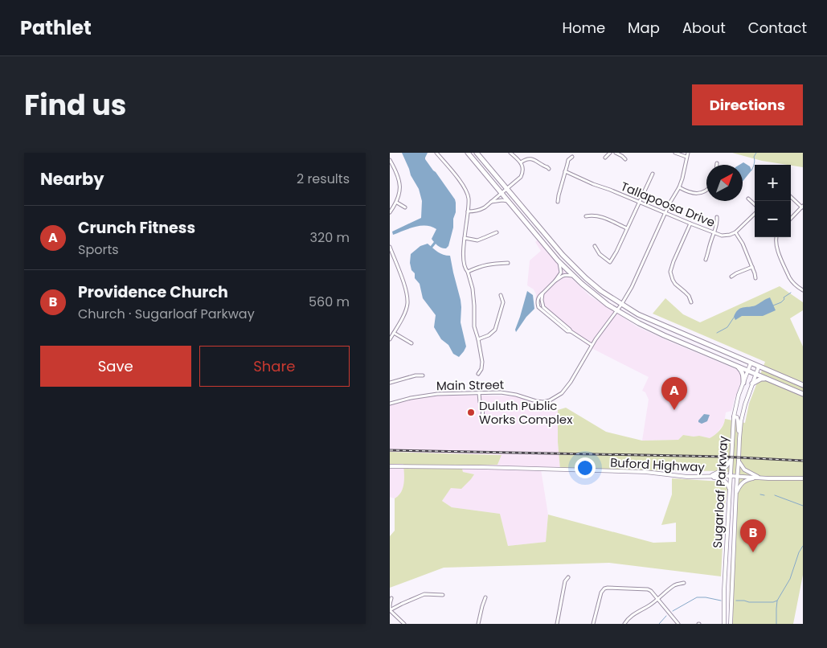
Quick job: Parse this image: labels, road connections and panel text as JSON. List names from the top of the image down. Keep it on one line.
{"streets":{"main road":["Buford Highway","Sugarloaf Parkway"],"street":["Tallapoosa Drive","Main Street"]},"crossings":[["Tallapoosa Drive","Main Street"],["Buford Highway","Sugarloaf Parkway"]],"places":["Duluth Public Works Complex"],"north":"top right","page":{"header":"Pathlet","nav":["Home","Map","About","Contact"],"title":"Find us","buttons":["Directions",["Save","Share"]],"heading":["Nearby","2 results"],"map_buttons":["+","−"],"list":[{"mark":"A","name":"Crunch Fitness","note":"Sports","value":"320 m"},{"mark":"B","name":"Providence Church","note":"Church · Sugarloaf Parkway","value":"560 m"}],"pins":["A","B"]}}
